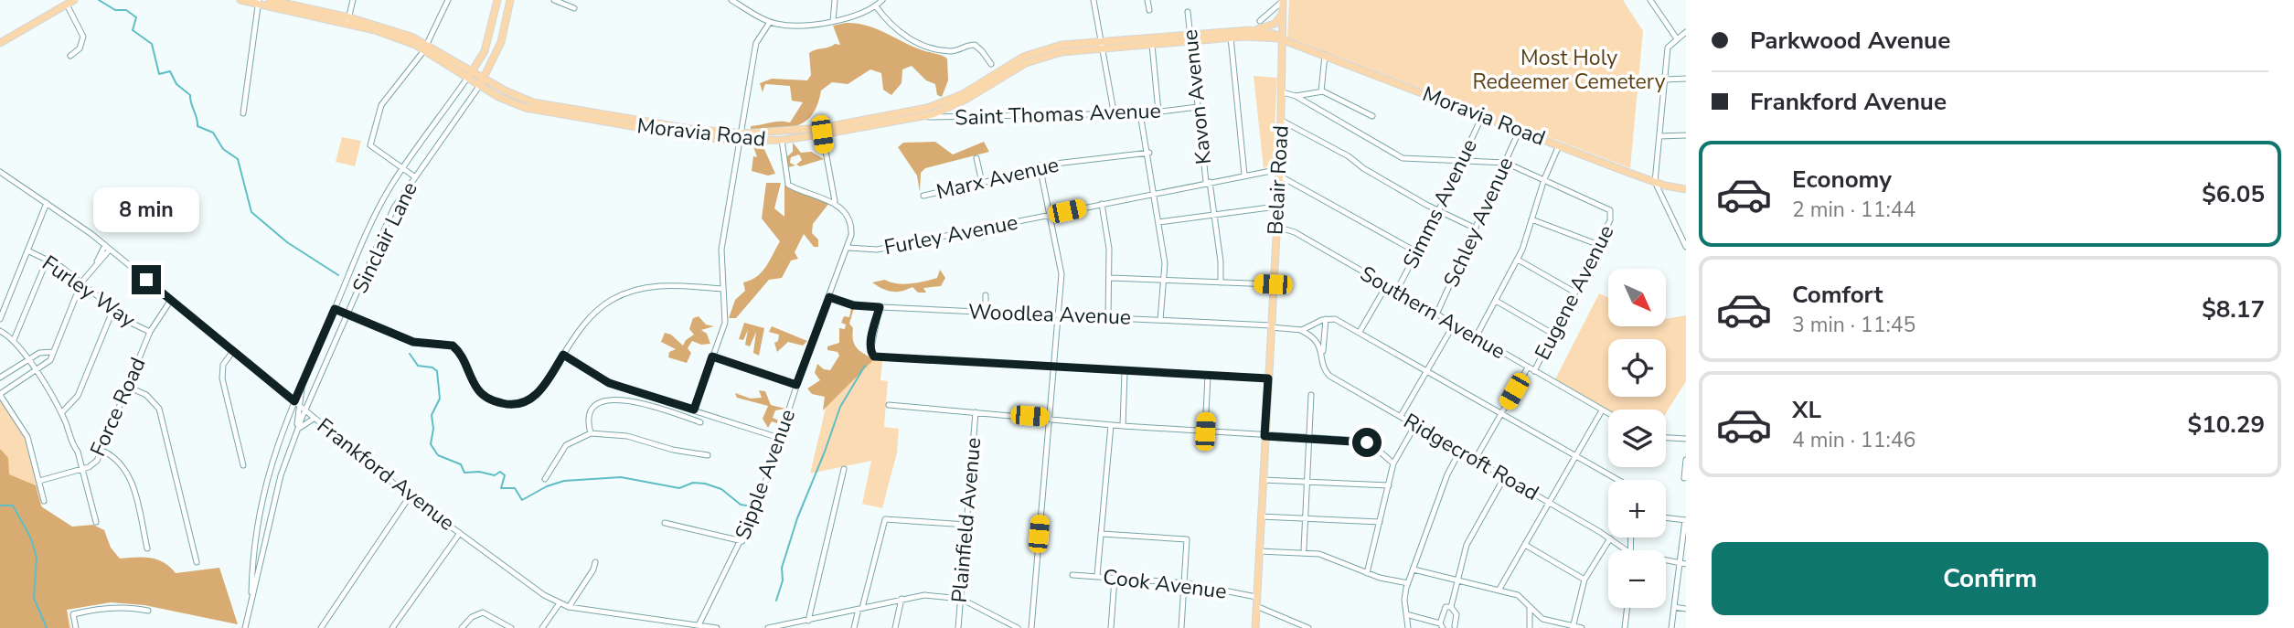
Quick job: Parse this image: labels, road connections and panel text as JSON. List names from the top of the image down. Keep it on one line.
{"streets":{"main road":["Moravia Road","Belair Road","Sinclair Lane"],"street":["Kavon Avenue","Saint Thomas Avenue","Marx Avenue","Simms Avenue","Schley Avenue","Furley Avenue","Furley Way","Eugene Avenue","Southern Avenue","Woodlea Avenue","Force Road","Ridgecroft Road","Frankford Avenue","Sipple Avenue","Plainfield Avenue","Cook Avenue"]},"crossings":[["Kavon Avenue","Saint Thomas Avenue"],["Kavon Avenue","Moravia Road"],["Kavon Avenue","Furley Avenue"],["Saint Thomas Avenue","Moravia Road"],["Moravia Road","Belair Road"],["Moravia Road","Simms Avenue"],["Moravia Road","Schley Avenue"],["Moravia Road","Sinclair Lane"],["Belair Road","Furley Avenue"],["Belair Road","Southern Avenue"],["Belair Road","Woodlea Avenue"],["Belair Road","Cook Avenue"],["Simms Avenue","Southern Avenue"],["Schley Avenue","Southern Avenue"],["Furley Avenue","Sipple Avenue"],["Sinclair Lane","Frankford Avenue"],["Furley Way","Force Road"],["Eugene Avenue","Southern Avenue"],["Eugene Avenue","Ridgecroft Road"],["Woodlea Avenue","Ridgecroft Road"],["Woodlea Avenue","Sipple Avenue"],["Force Road","Frankford Avenue"],["Frankford Avenue","Sipple Avenue"]],"parks":["Most Holy Redeemer Cemetery"],"north":"bottom right","page":{"banner":["Parkwood Avenue","Frankford Avenue"],"list":[{"name":"Economy","note":"2 min · 11:44","value":"$6.05"},{"name":"Comfort","note":"3 min · 11:45","value":"$8.17"},{"name":"XL","note":"4 min · 11:46","value":"$10.29"}],"bubble":"8 min","map_buttons":["+","−"],"buttons":"Confirm"}}
